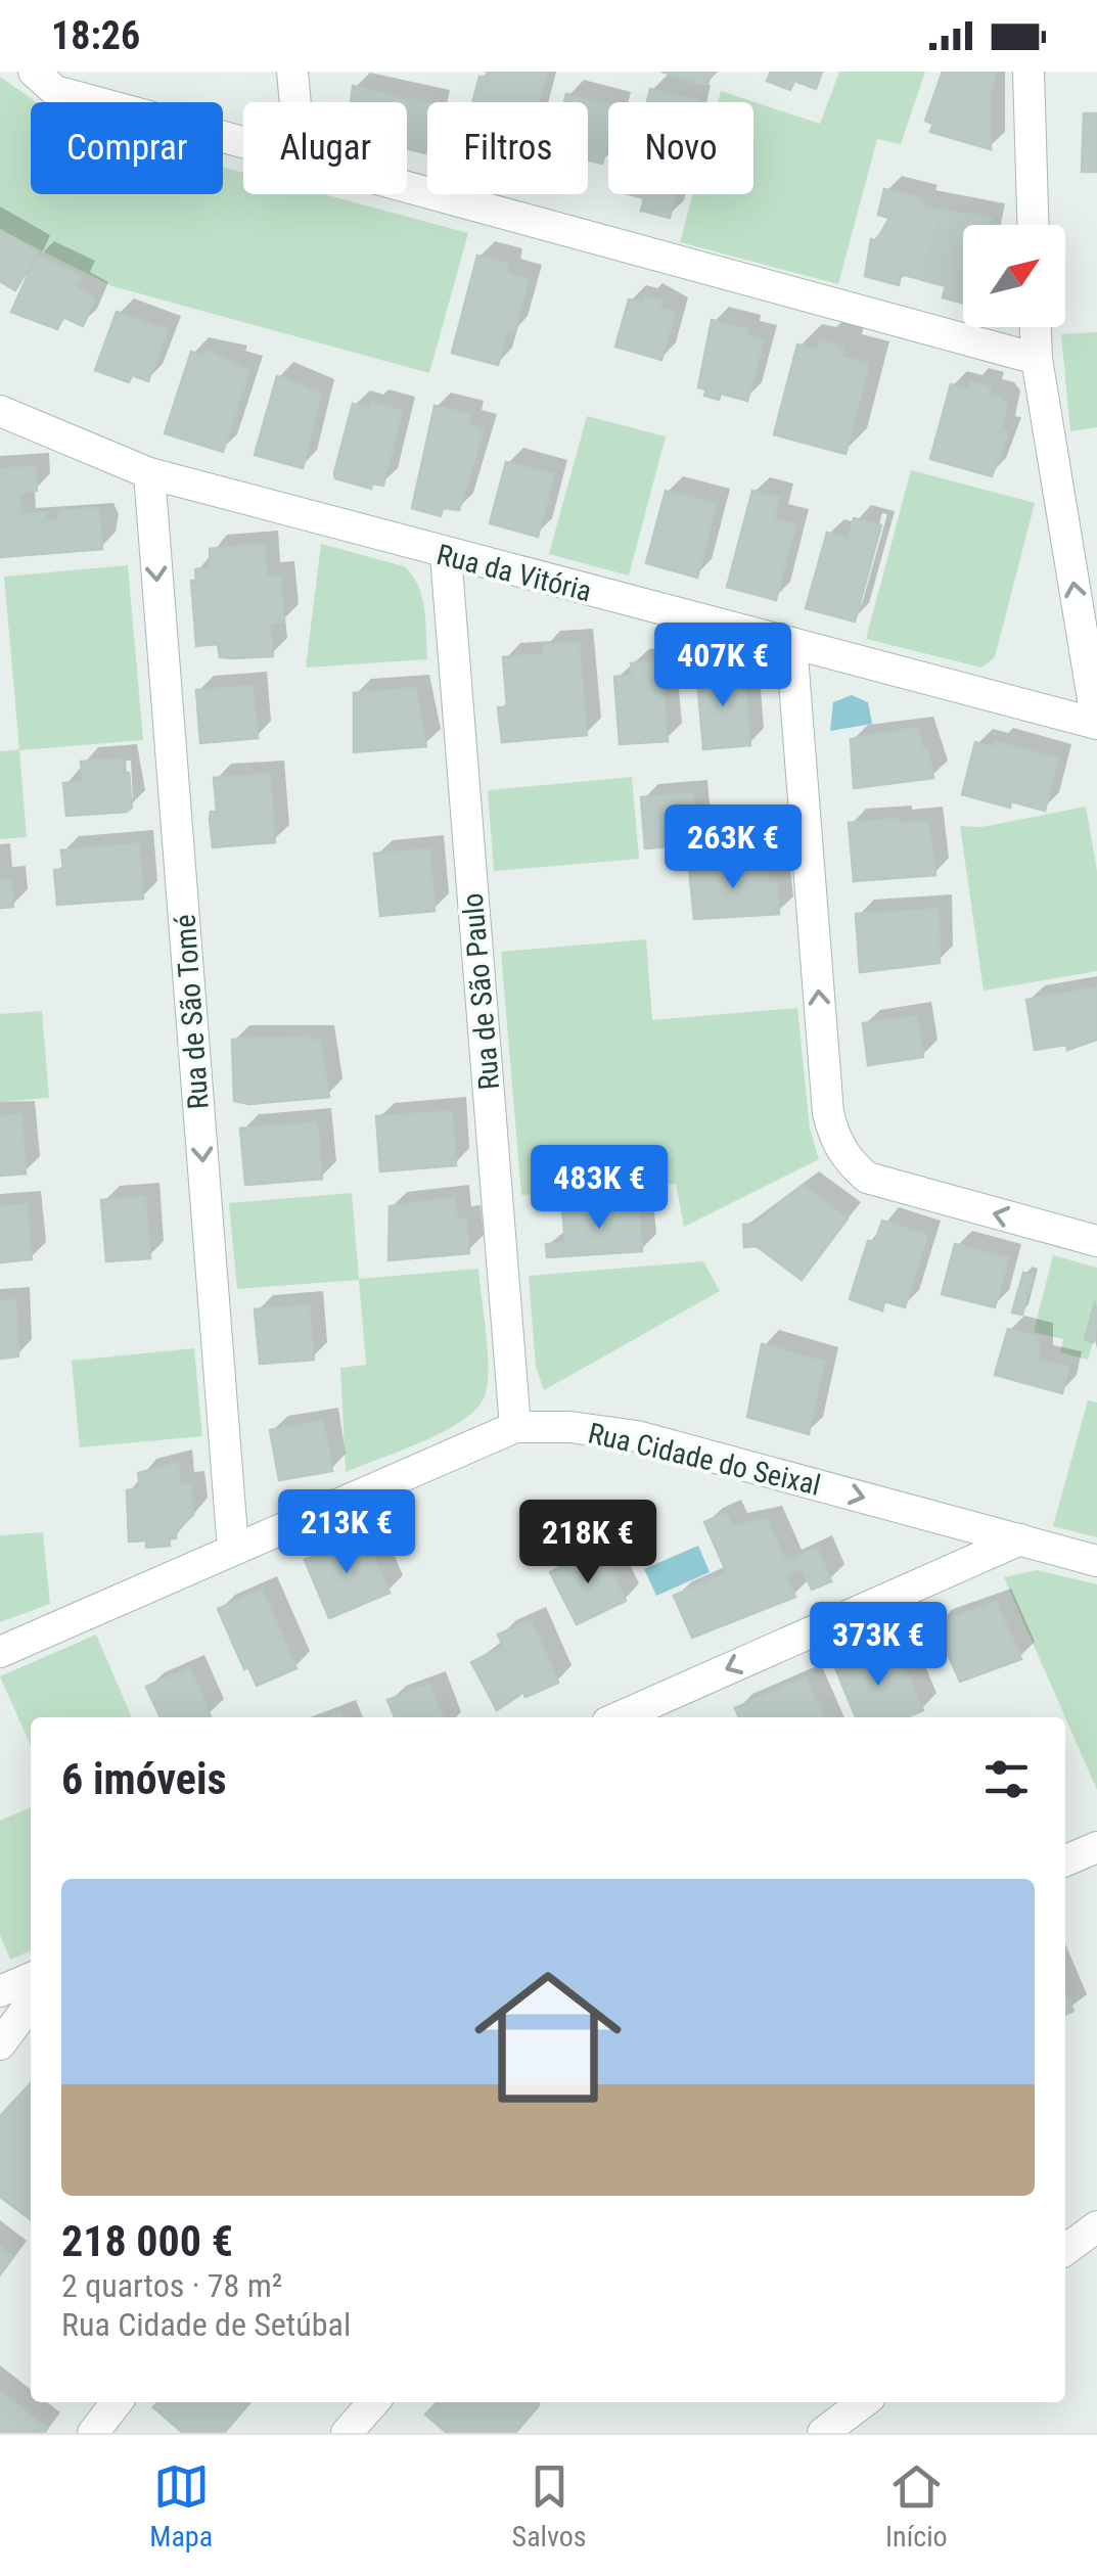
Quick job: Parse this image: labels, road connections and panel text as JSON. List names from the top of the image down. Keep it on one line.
{"streets":{"street":["Rua da Vitória","Rua de São Paulo","Rua de São Tomé","Rua Cidade do Seixal"]},"crossings":[["Rua da Vitória","Rua de São Paulo"],["Rua da Vitória","Rua de São Tomé"],["Rua de São Paulo","Rua Cidade do Seixal"],["Rua de São Tomé","Rua Cidade do Seixal"]],"one_way":["Rua de São Tomé","Rua Cidade do Seixal"],"north":"top right","page":{"status":"18:26","chip":["Comprar","Alugar","Filtros","Novo"],"price":["407K €","263K €","483K €","213K €","218K €","373K €"],"heading":"6 imóveis","list":[{"name":"218 000 €","note":"2 quartos · 78 m² · Rua Cidade de Setúbal"}],"tabs":["Mapa","Salvos","Início"]}}
